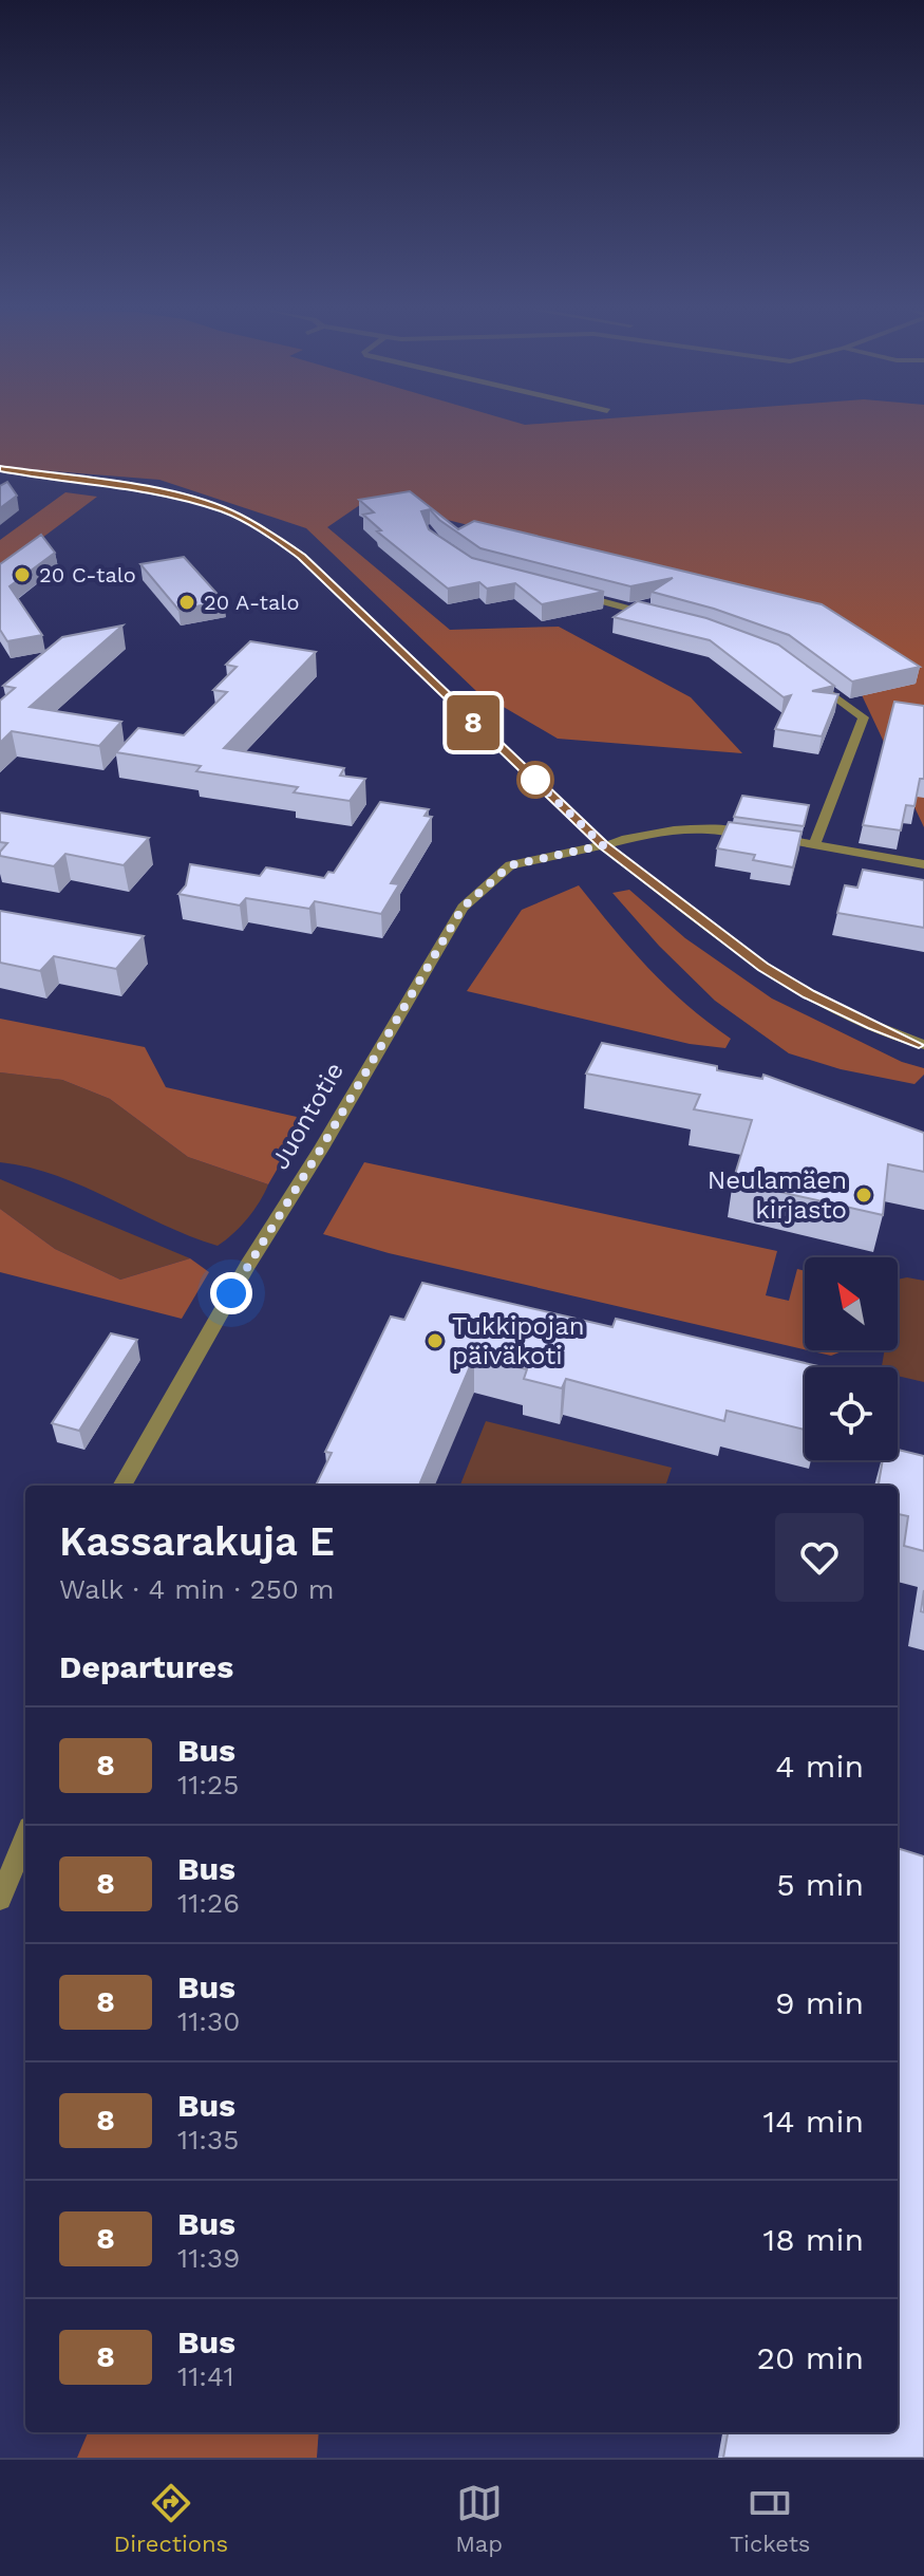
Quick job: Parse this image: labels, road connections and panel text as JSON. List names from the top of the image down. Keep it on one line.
{"streets":{"street":["Juontotie"]},"places":["20 C-talo","20 A-talo","Neulamäen kirjasto","Tukkipojan päiväkoti"],"lines":["bus line 8"],"north":"top left","page":{"on_map":"8","heading":[["Kassarakuja E","Walk · 4 min · 250 m"],"Departures"],"list":[{"mark":"8","name":"Bus","note":"11:25","value":"4 min"},{"mark":"8","name":"Bus","note":"11:26","value":"5 min"},{"mark":"8","name":"Bus","note":"11:30","value":"9 min"},{"mark":"8","name":"Bus","note":"11:35","value":"14 min"},{"mark":"8","name":"Bus","note":"11:39","value":"18 min"},{"mark":"8","name":"Bus","note":"11:41","value":"20 min"}],"tabs":["Directions","Map","Tickets"]}}
